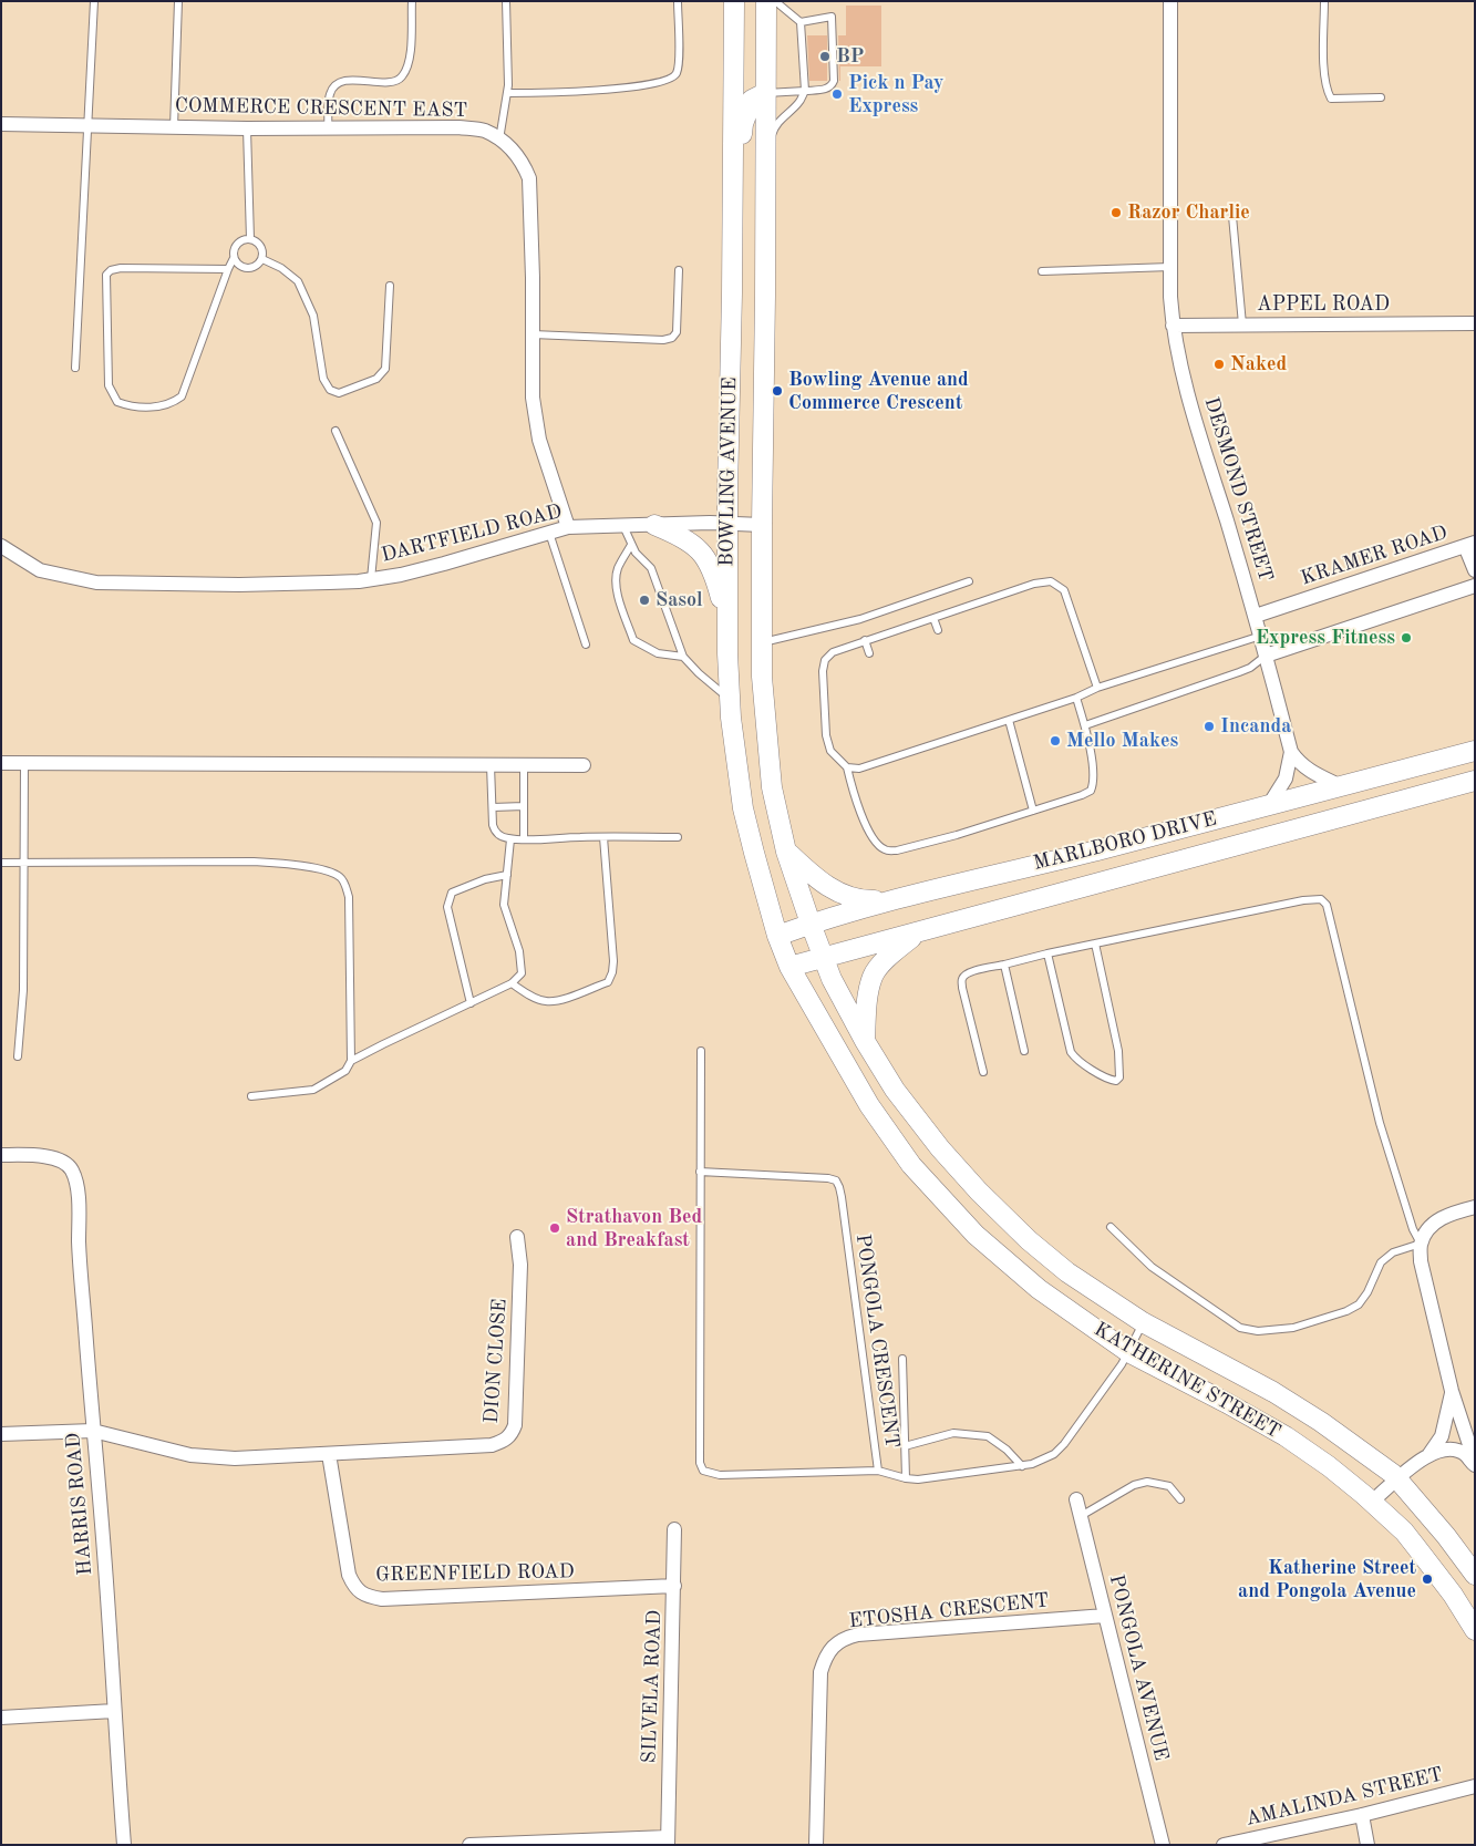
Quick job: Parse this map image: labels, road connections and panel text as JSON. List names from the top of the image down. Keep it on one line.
{"streets":{"main road":["BOWLING AVENUE","MARLBORO DRIVE","KATHERINE STREET"],"street":["COMMERCE CRESCENT EAST","APPEL ROAD","DESMOND STREET","DARTFIELD ROAD","KRAMER ROAD","DION CLOSE","HARRIS ROAD","GREENFIELD ROAD","ETOSHA CRESCENT","PONGOLA AVENUE","SILVELA ROAD","AMALINDA STREET"],"lane":["PONGOLA CRESCENT"]},"crossings":[["COMMERCE CRESCENT EAST","DARTFIELD ROAD"],["APPEL ROAD","DESMOND STREET"],["BOWLING AVENUE","DARTFIELD ROAD"],["BOWLING AVENUE","MARLBORO DRIVE"],["BOWLING AVENUE","KATHERINE STREET"],["DESMOND STREET","KRAMER ROAD"],["DESMOND STREET","MARLBORO DRIVE"],["MARLBORO DRIVE","KATHERINE STREET"],["PONGOLA CRESCENT","KATHERINE STREET"],["DION CLOSE","GREENFIELD ROAD"],["GREENFIELD ROAD","SILVELA ROAD"],["ETOSHA CRESCENT","PONGOLA AVENUE"]],"places":["BP","Pick n Pay Express","Razor Charlie","Naked","Bowling Avenue and Commerce Crescent","Sasol","Express Fitness","Incanda","Mello Makes","Strathavon Bed and Breakfast","Katherine Street and Pongola Avenue"]}
